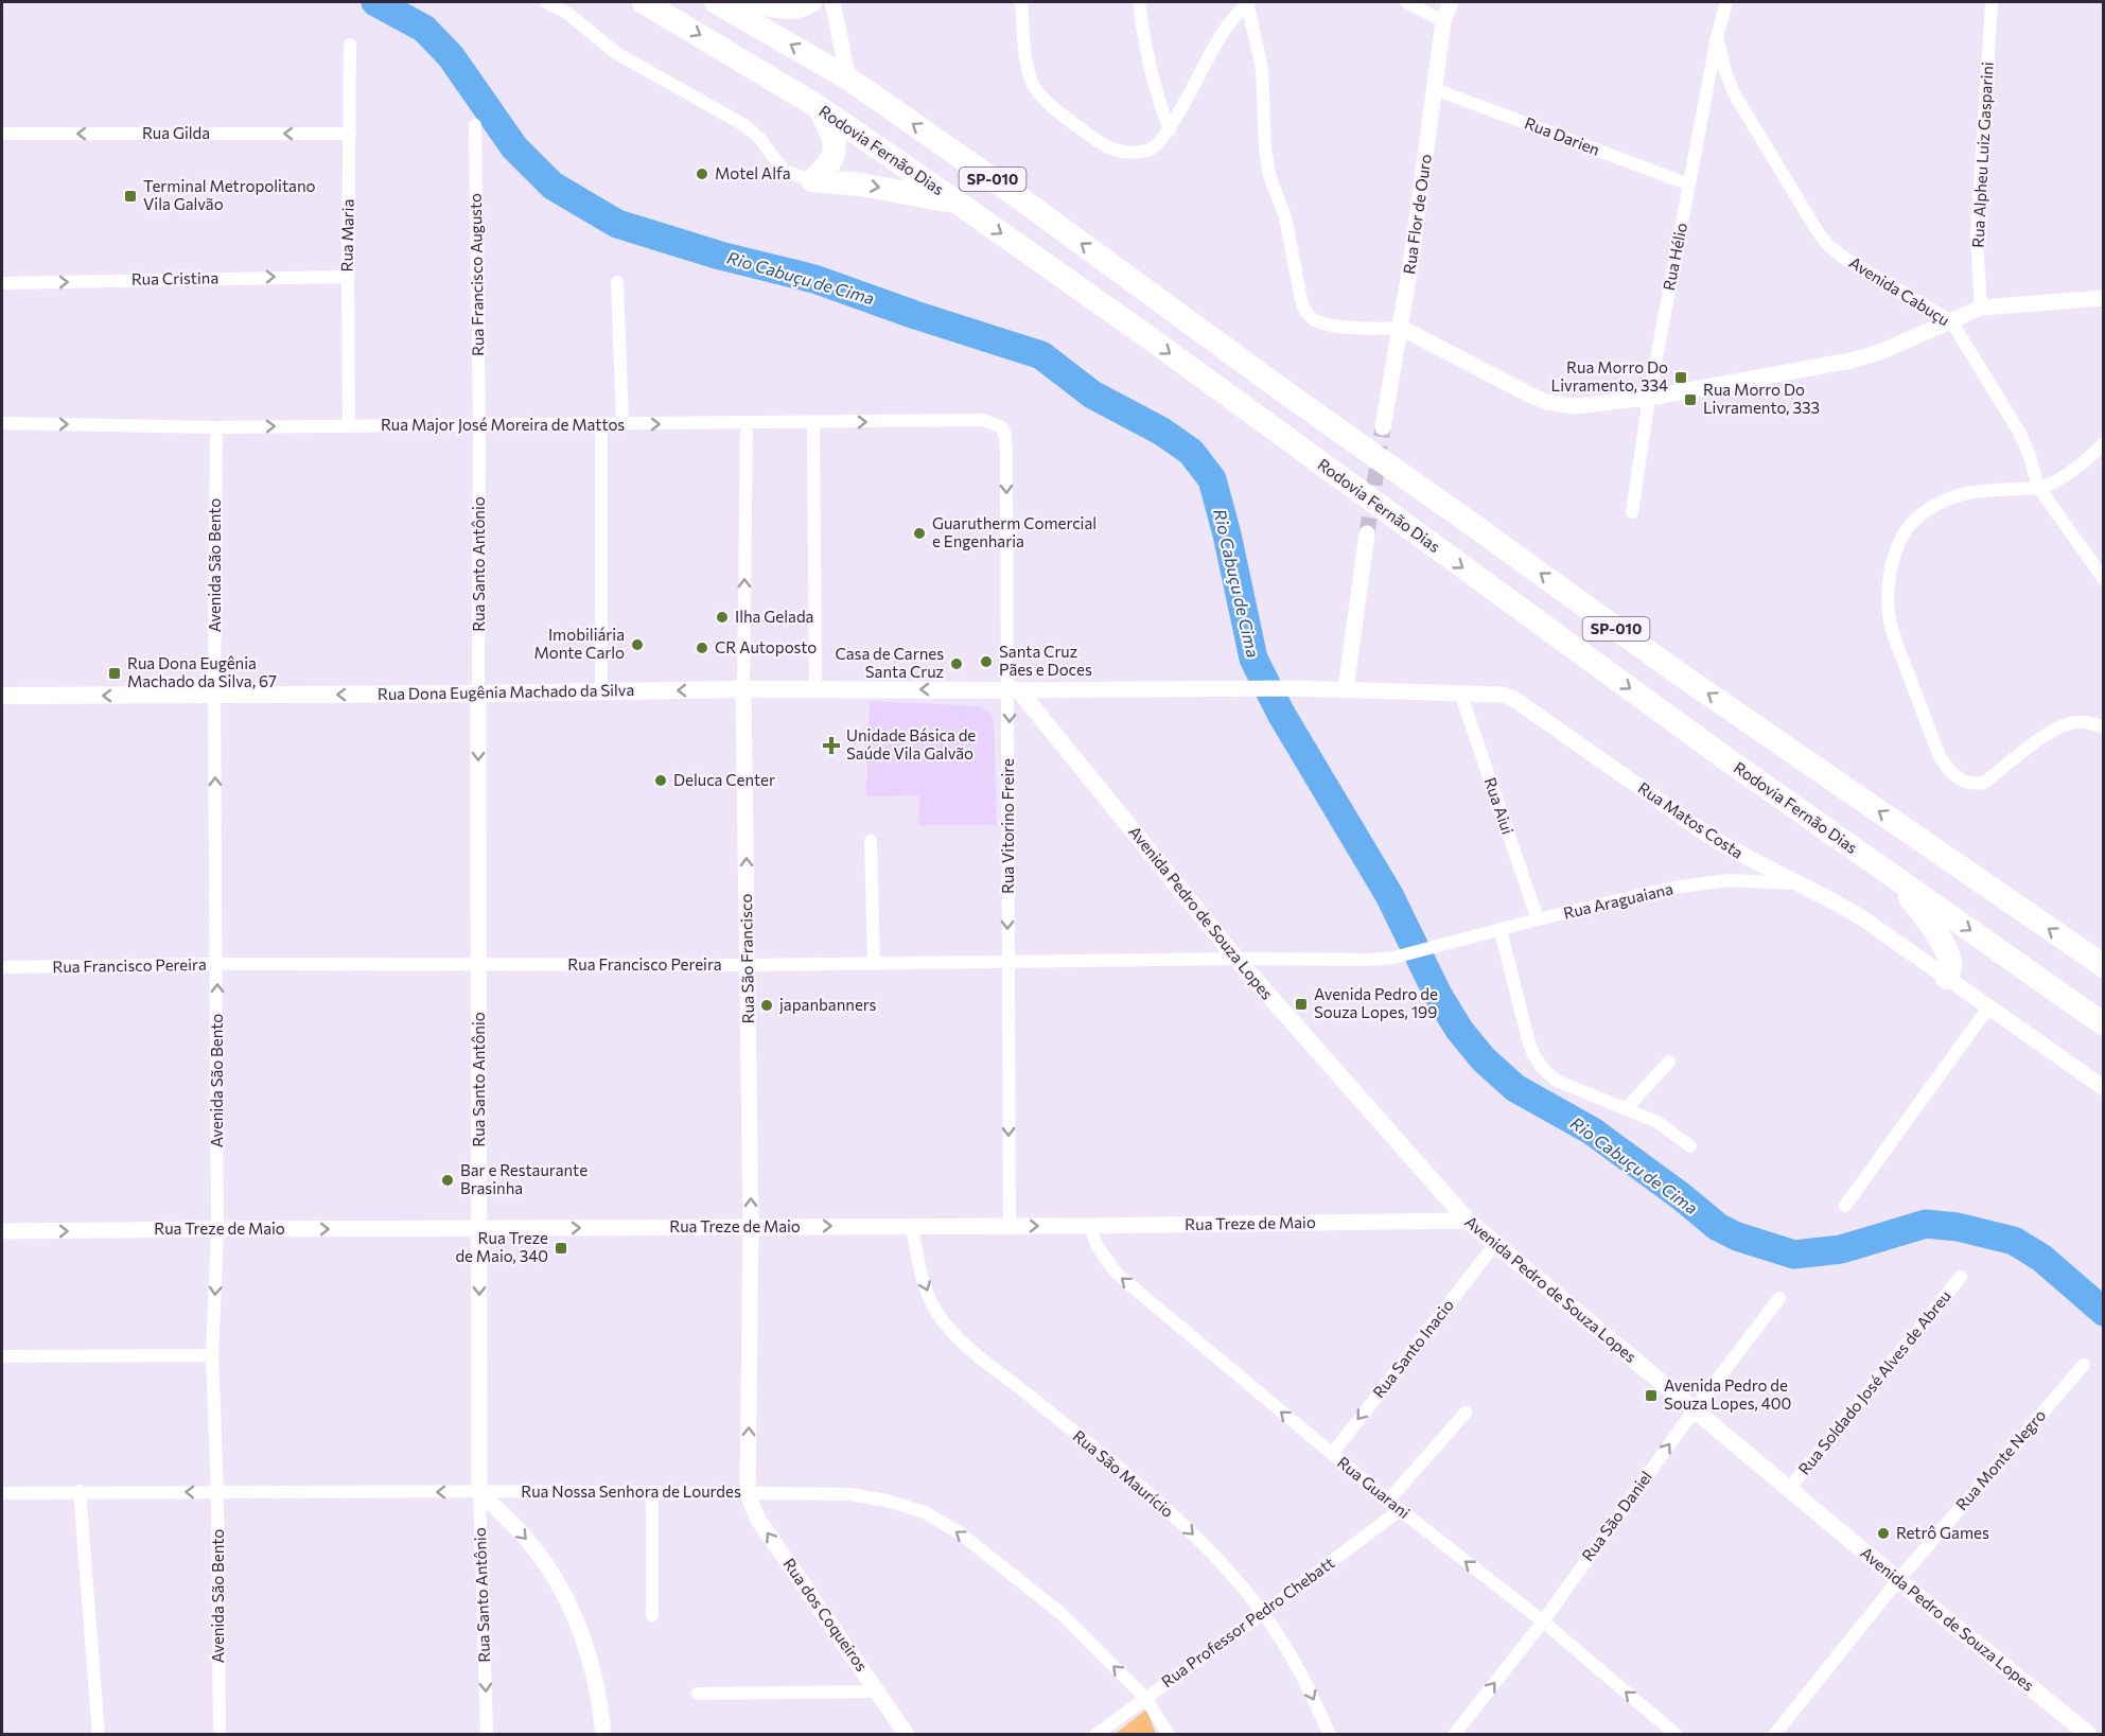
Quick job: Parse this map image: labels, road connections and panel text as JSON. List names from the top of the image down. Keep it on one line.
{"streets":{"highway":["Rodovia Fernão Dias","SP-010"],"main road":["Rua Dona Eugênia Machado da Silva","Avenida Pedro de Souza Lopes"],"street":["Rua Gilda","Rua Darien","Rua Alpheu Luiz Gasparini","Rua Flor de Ouro","Rua Maria","Rua Hélio","Rua Francisco Augusto","Rua Cristina","Avenida Cabuçu","Rua Major José Moreira de Mattos","Rua Santo Antônio","Avenida São Bento","Rua Aiui","Rua Matos Costa","Rua Vitorino Freire","Rua Araguaiana","Rua São Francisco","Rua Francisco Pereira","Rua Treze de Maio","Rua Santo Inacio","Rua Soldado José Alves de Abreu","Rua Monte Negro","Rua São Maurício","Rua Guarani","Rua Nossa Senhora de Lourdes","Rua São Daniel","Rua dos Coqueiros","Rua Professor Pedro Chebatt"]},"crossings":[["Rua Gilda","Rua Maria"],["Rua Darien","Rua Flor de Ouro"],["Rua Darien","Rua Hélio"],["Rua Maria","Rua Cristina"],["Rua Maria","Rua Major José Moreira de Mattos"],["Rua Hélio","Avenida Cabuçu"],["Rua Francisco Augusto","Rua Major José Moreira de Mattos"],["Rua Francisco Augusto","Rua Santo Antônio"],["Rua Major José Moreira de Mattos","Rua Santo Antônio"],["Rua Major José Moreira de Mattos","Avenida São Bento"],["Rua Major José Moreira de Mattos","Rua Vitorino Freire"],["Rua Major José Moreira de Mattos","Rua São Francisco"],["Rua Santo Antônio","Rua Dona Eugênia Machado da Silva"],["Rua Santo Antônio","Rua Francisco Pereira"],["Rua Santo Antônio","Rua Treze de Maio"],["Rua Santo Antônio","Rua Nossa Senhora de Lourdes"],["Avenida São Bento","Rua Dona Eugênia Machado da Silva"],["Avenida São Bento","Rua Francisco Pereira"],["Avenida São Bento","Rua Treze de Maio"],["Avenida São Bento","Rua Nossa Senhora de Lourdes"],["Rua Dona Eugênia Machado da Silva","Rua Matos Costa"],["Rua Dona Eugênia Machado da Silva","Rua Vitorino Freire"],["Rua Dona Eugênia Machado da Silva","Avenida Pedro de Souza Lopes"],["Rua Dona Eugênia Machado da Silva","Rua São Francisco"],["Rua Aiui","Rua Matos Costa"],["Rua Aiui","Rua Araguaiana"],["Rua Matos Costa","Rua Araguaiana"],["Rua Vitorino Freire","Avenida Pedro de Souza Lopes"],["Rua Vitorino Freire","Rua Francisco Pereira"],["Rua Vitorino Freire","Rua Treze de Maio"],["Rua Araguaiana","Rua Francisco Pereira"],["Avenida Pedro de Souza Lopes","Rua Francisco Pereira"],["Avenida Pedro de Souza Lopes","Rua Treze de Maio"],["Avenida Pedro de Souza Lopes","Rua Santo Inacio"],["Avenida Pedro de Souza Lopes","Rua Soldado José Alves de Abreu"],["Avenida Pedro de Souza Lopes","Rua Monte Negro"],["Avenida Pedro de Souza Lopes","Rua São Daniel"],["Rua São Francisco","Rua Francisco Pereira"],["Rua São Francisco","Rua Treze de Maio"],["Rua São Francisco","Rua Nossa Senhora de Lourdes"],["Rua São Francisco","Rua dos Coqueiros"],["Rua Treze de Maio","Rua São Maurício"],["Rua Treze de Maio","Rua Guarani"],["Rua Santo Inacio","Rua Guarani"],["Rua São Maurício","Rua Professor Pedro Chebatt"],["Rua Guarani","Rua São Daniel"],["Rua Guarani","Rua Professor Pedro Chebatt"],["Rua Nossa Senhora de Lourdes","Rua dos Coqueiros"],["Rua Nossa Senhora de Lourdes","Rua Professor Pedro Chebatt"]],"one_way":["Rua Gilda","Rua Cristina","Rua Major José Moreira de Mattos","Rua Santo Antônio","Rua Dona Eugênia Machado da Silva","Rua Vitorino Freire","Rua Treze de Maio","Rua São Maurício","Rua Guarani","Rua Nossa Senhora de Lourdes","Rua São Daniel","Rua dos Coqueiros"],"water":["Rio Cabuçu de Cima"],"places":{"other":["Motel Alfa","Guarutherm Comercial e Engenharia","Ilha Gelada","Imobiliária Monte Carlo","CR Autoposto","Santa Cruz Pães e Doces","Casa de Carnes Santa Cruz","Deluca Center","japanbanners","Bar e Restaurante Brasinha","Retrô Games"],"transit":["Terminal Metropolitano Vila Galvão","Rua Morro Do Livramento, 334","Rua Morro Do Livramento, 333","Rua Dona Eugênia Machado da Silva, 67","Avenida Pedro de Souza Lopes, 199","Rua Treze de Maio, 340","Avenida Pedro de Souza Lopes, 400"],"health":["Unidade Básica de Saúde Vila Galvão"]}}
